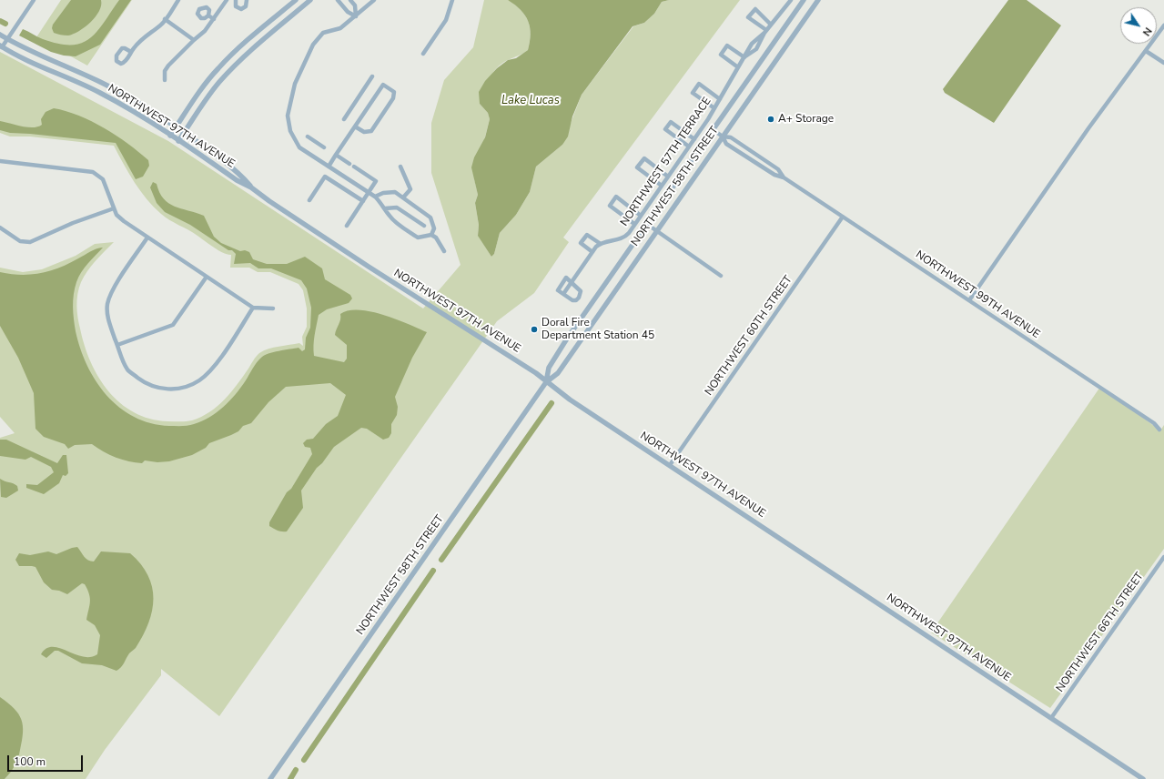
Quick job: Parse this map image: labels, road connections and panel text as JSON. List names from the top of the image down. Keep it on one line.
{"streets":{"street":["NORTHWEST 97TH AVENUE","NORTHWEST 57TH TERRACE","NORTHWEST 58TH STREET","NORTHWEST 99TH AVENUE","NORTHWEST 60TH STREET","NORTHWEST 66TH STREET"]},"crossings":[["NORTHWEST 97TH AVENUE","NORTHWEST 58TH STREET"],["NORTHWEST 97TH AVENUE","NORTHWEST 60TH STREET"],["NORTHWEST 97TH AVENUE","NORTHWEST 66TH STREET"],["NORTHWEST 58TH STREET","NORTHWEST 99TH AVENUE"],["NORTHWEST 99TH AVENUE","NORTHWEST 60TH STREET"]],"water":["Lake Lucas"],"places":["A+ Storage","Doral Fire Department Station 45"],"scale_bar":"100 m","north":"bottom right"}
